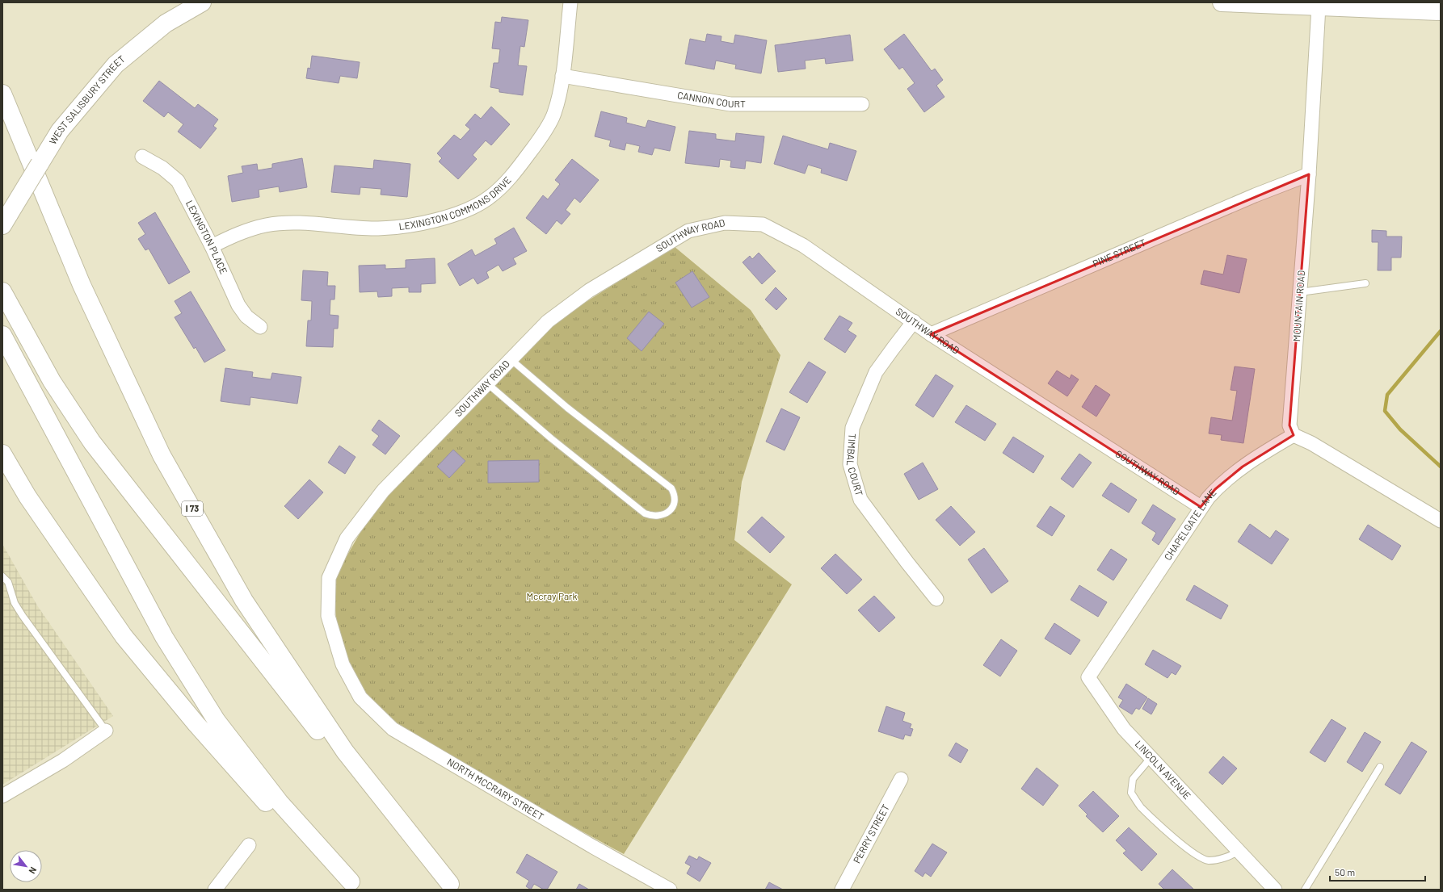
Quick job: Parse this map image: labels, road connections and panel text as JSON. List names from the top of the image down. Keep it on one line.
{"streets":{"main road":["WEST SALISBURY STREET","I 73"],"street":["CANNON COURT","LEXINGTON COMMONS DRIVE","LEXINGTON PLACE","SOUTHWAY ROAD","PINE STREET","MOUNTAIN ROAD","TIMBAL COURT","CHAPELGATE LANE","LINCOLN AVENUE","NORTH MCCRARY STREET","PERRY STREET"]},"crossings":[["CANNON COURT","LEXINGTON COMMONS DRIVE"],["LEXINGTON COMMONS DRIVE","LEXINGTON PLACE"],["SOUTHWAY ROAD","PINE STREET"],["SOUTHWAY ROAD","TIMBAL COURT"],["SOUTHWAY ROAD","CHAPELGATE LANE"],["SOUTHWAY ROAD","NORTH MCCRARY STREET"],["PINE STREET","MOUNTAIN ROAD"],["MOUNTAIN ROAD","CHAPELGATE LANE"],["CHAPELGATE LANE","LINCOLN AVENUE"]],"parks":["Mccray Park"],"scale_bar":"50 m","north":"bottom right"}
